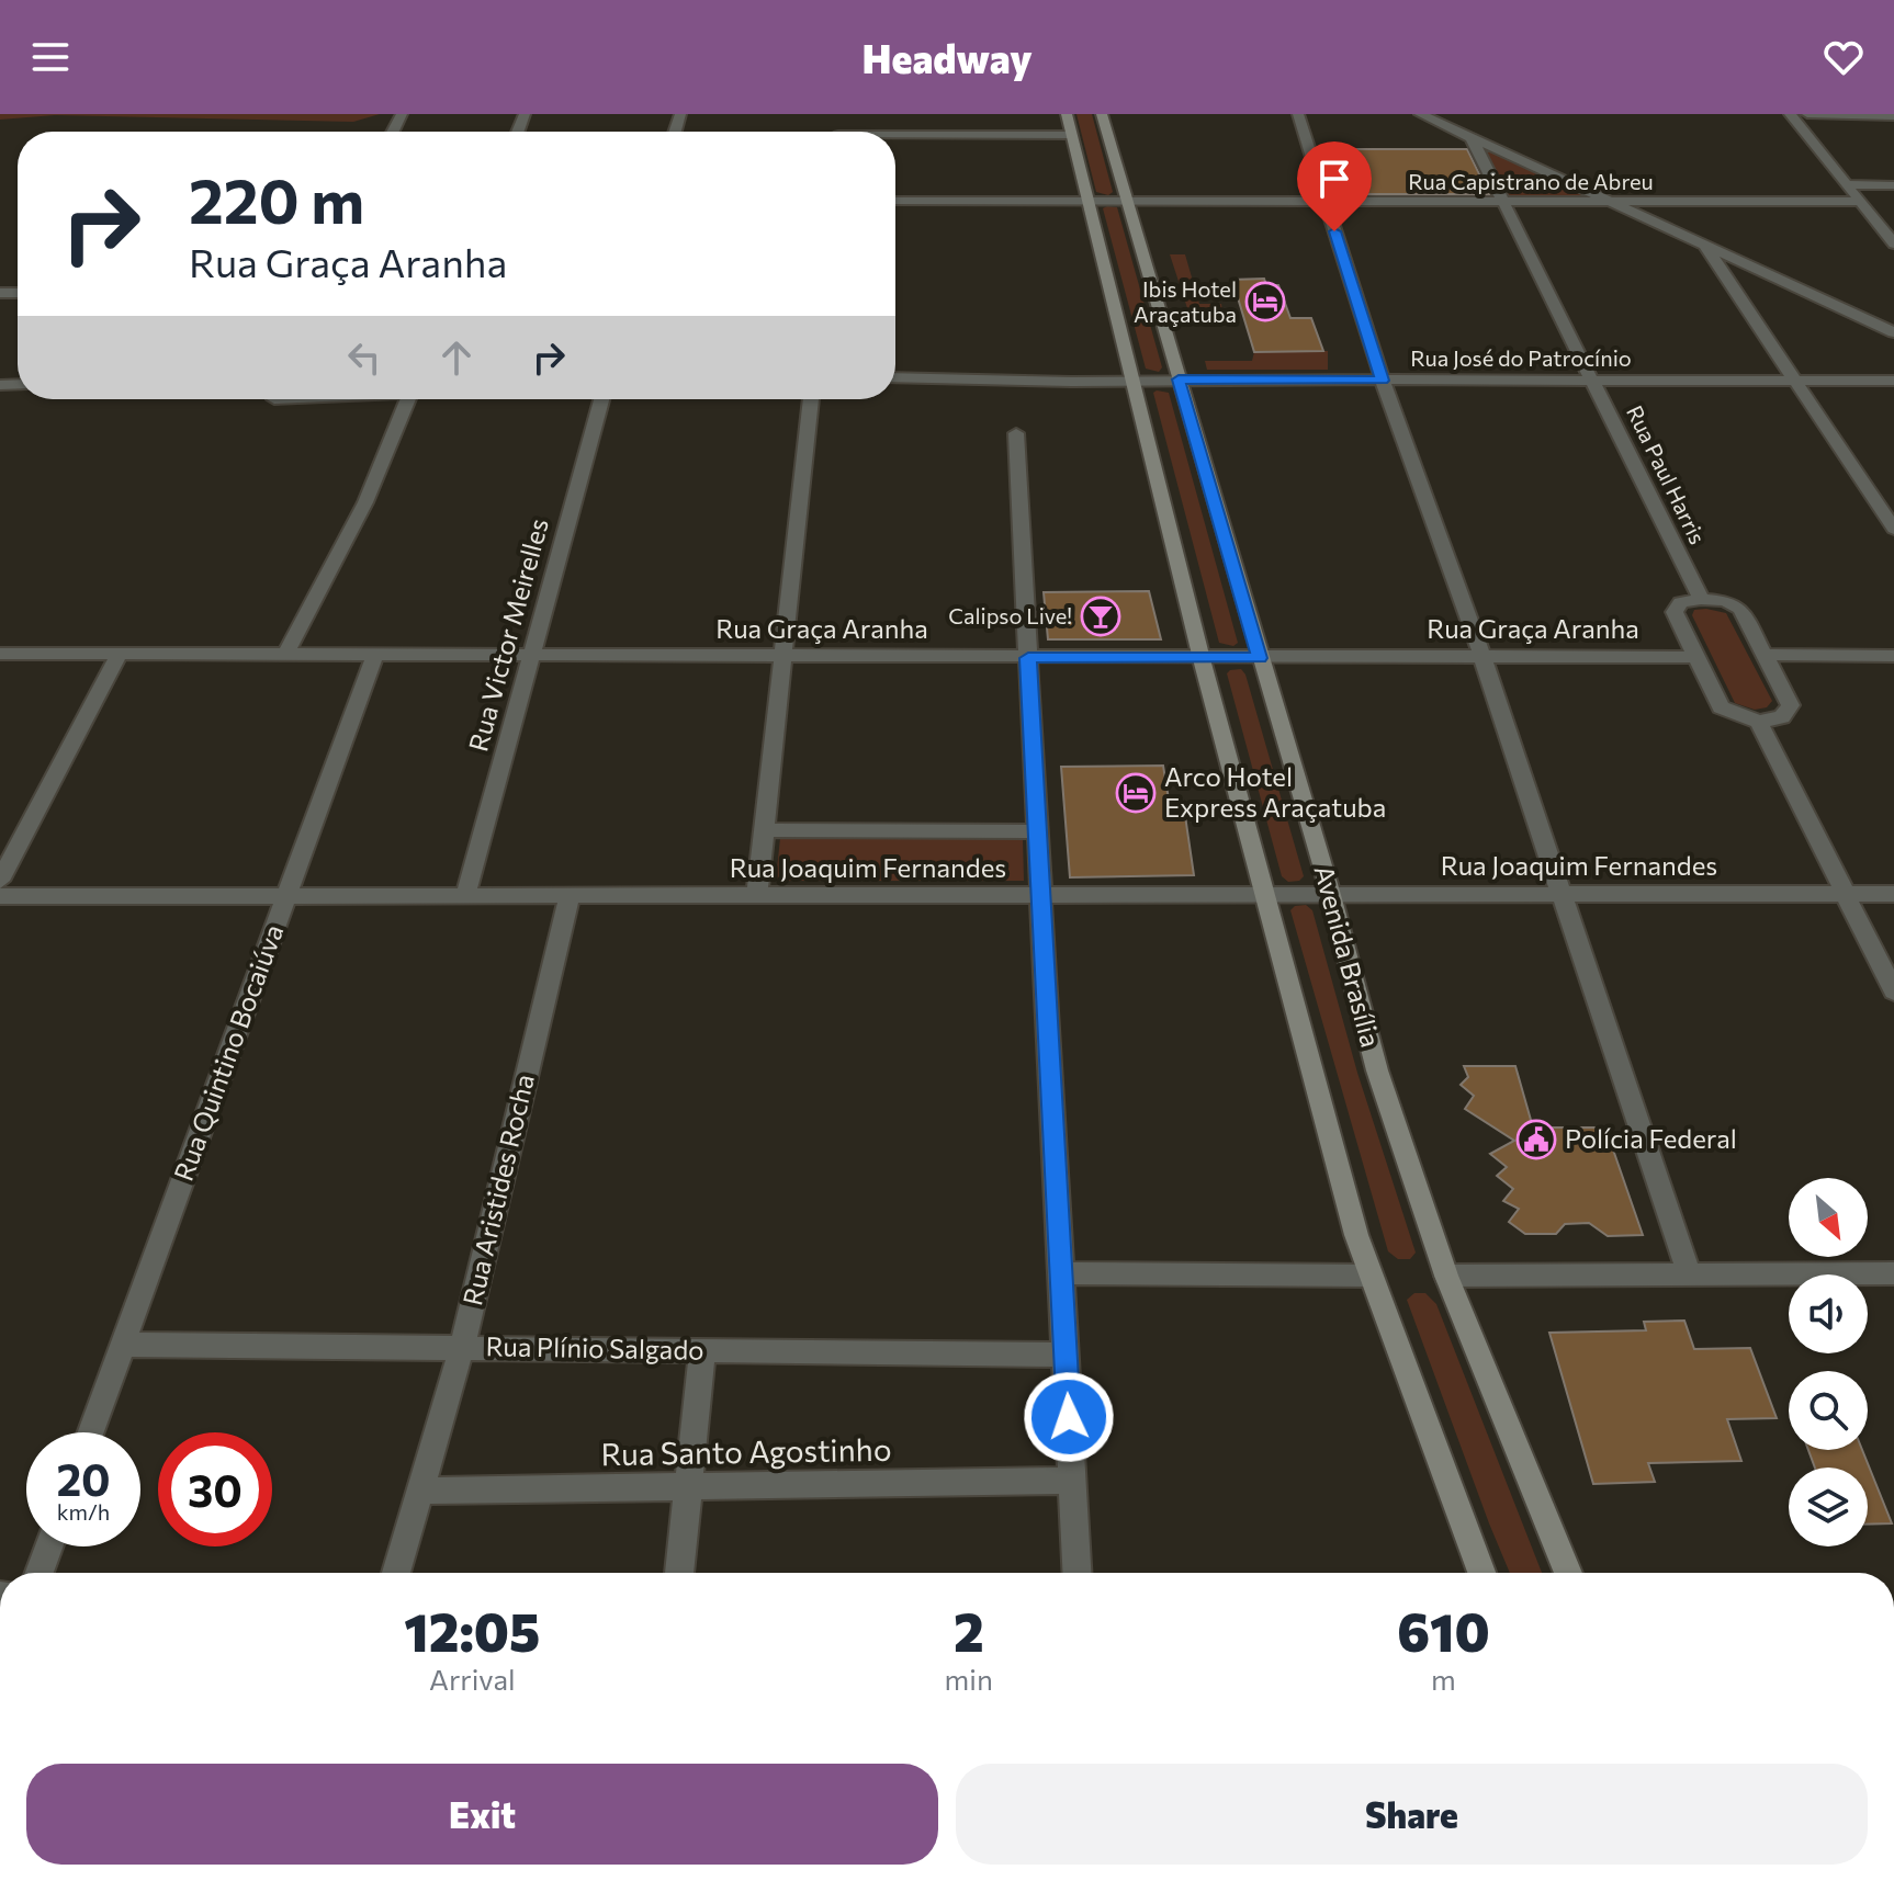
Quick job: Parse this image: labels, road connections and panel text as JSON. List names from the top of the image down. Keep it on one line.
{"streets":{"main road":["Avenida Brasília"],"street":["Rua Capistrano de Abreu","Rua José do Patrocínio","Rua Paul Harris","Rua Graça Aranha","Rua Victor Meirelles","Rua Joaquim Fernandes","Rua Quintino Bocaiúva","Rua Aristides Rocha","Rua Plínio Salgado","Rua Santo Agostinho"]},"crossings":[["Rua Capistrano de Abreu","Rua Paul Harris"],["Rua Capistrano de Abreu","Avenida Brasília"],["Rua José do Patrocínio","Rua Paul Harris"],["Rua José do Patrocínio","Avenida Brasília"],["Rua Graça Aranha","Rua Victor Meirelles"],["Rua Graça Aranha","Avenida Brasília"],["Rua Graça Aranha","Rua Quintino Bocaiúva"],["Rua Victor Meirelles","Rua Joaquim Fernandes"],["Rua Joaquim Fernandes","Avenida Brasília"],["Rua Joaquim Fernandes","Rua Quintino Bocaiúva"],["Rua Joaquim Fernandes","Rua Aristides Rocha"],["Rua Quintino Bocaiúva","Rua Plínio Salgado"],["Rua Aristides Rocha","Rua Plínio Salgado"],["Rua Aristides Rocha","Rua Santo Agostinho"]],"places":{"hotel":["Ibis Hotel Araçatuba","Arco Hotel Express Araçatuba"],"bar":["Calipso Live!"],"public building":["Polícia Federal"]},"north":"bottom right","page":{"header":"Headway","turn":["220 m","Rua Graça Aranha"],"speed":"20 km/h","limit":"30","eta":["12:05","Arrival","2","min","610","m"],"buttons":["Exit","Share"]}}
